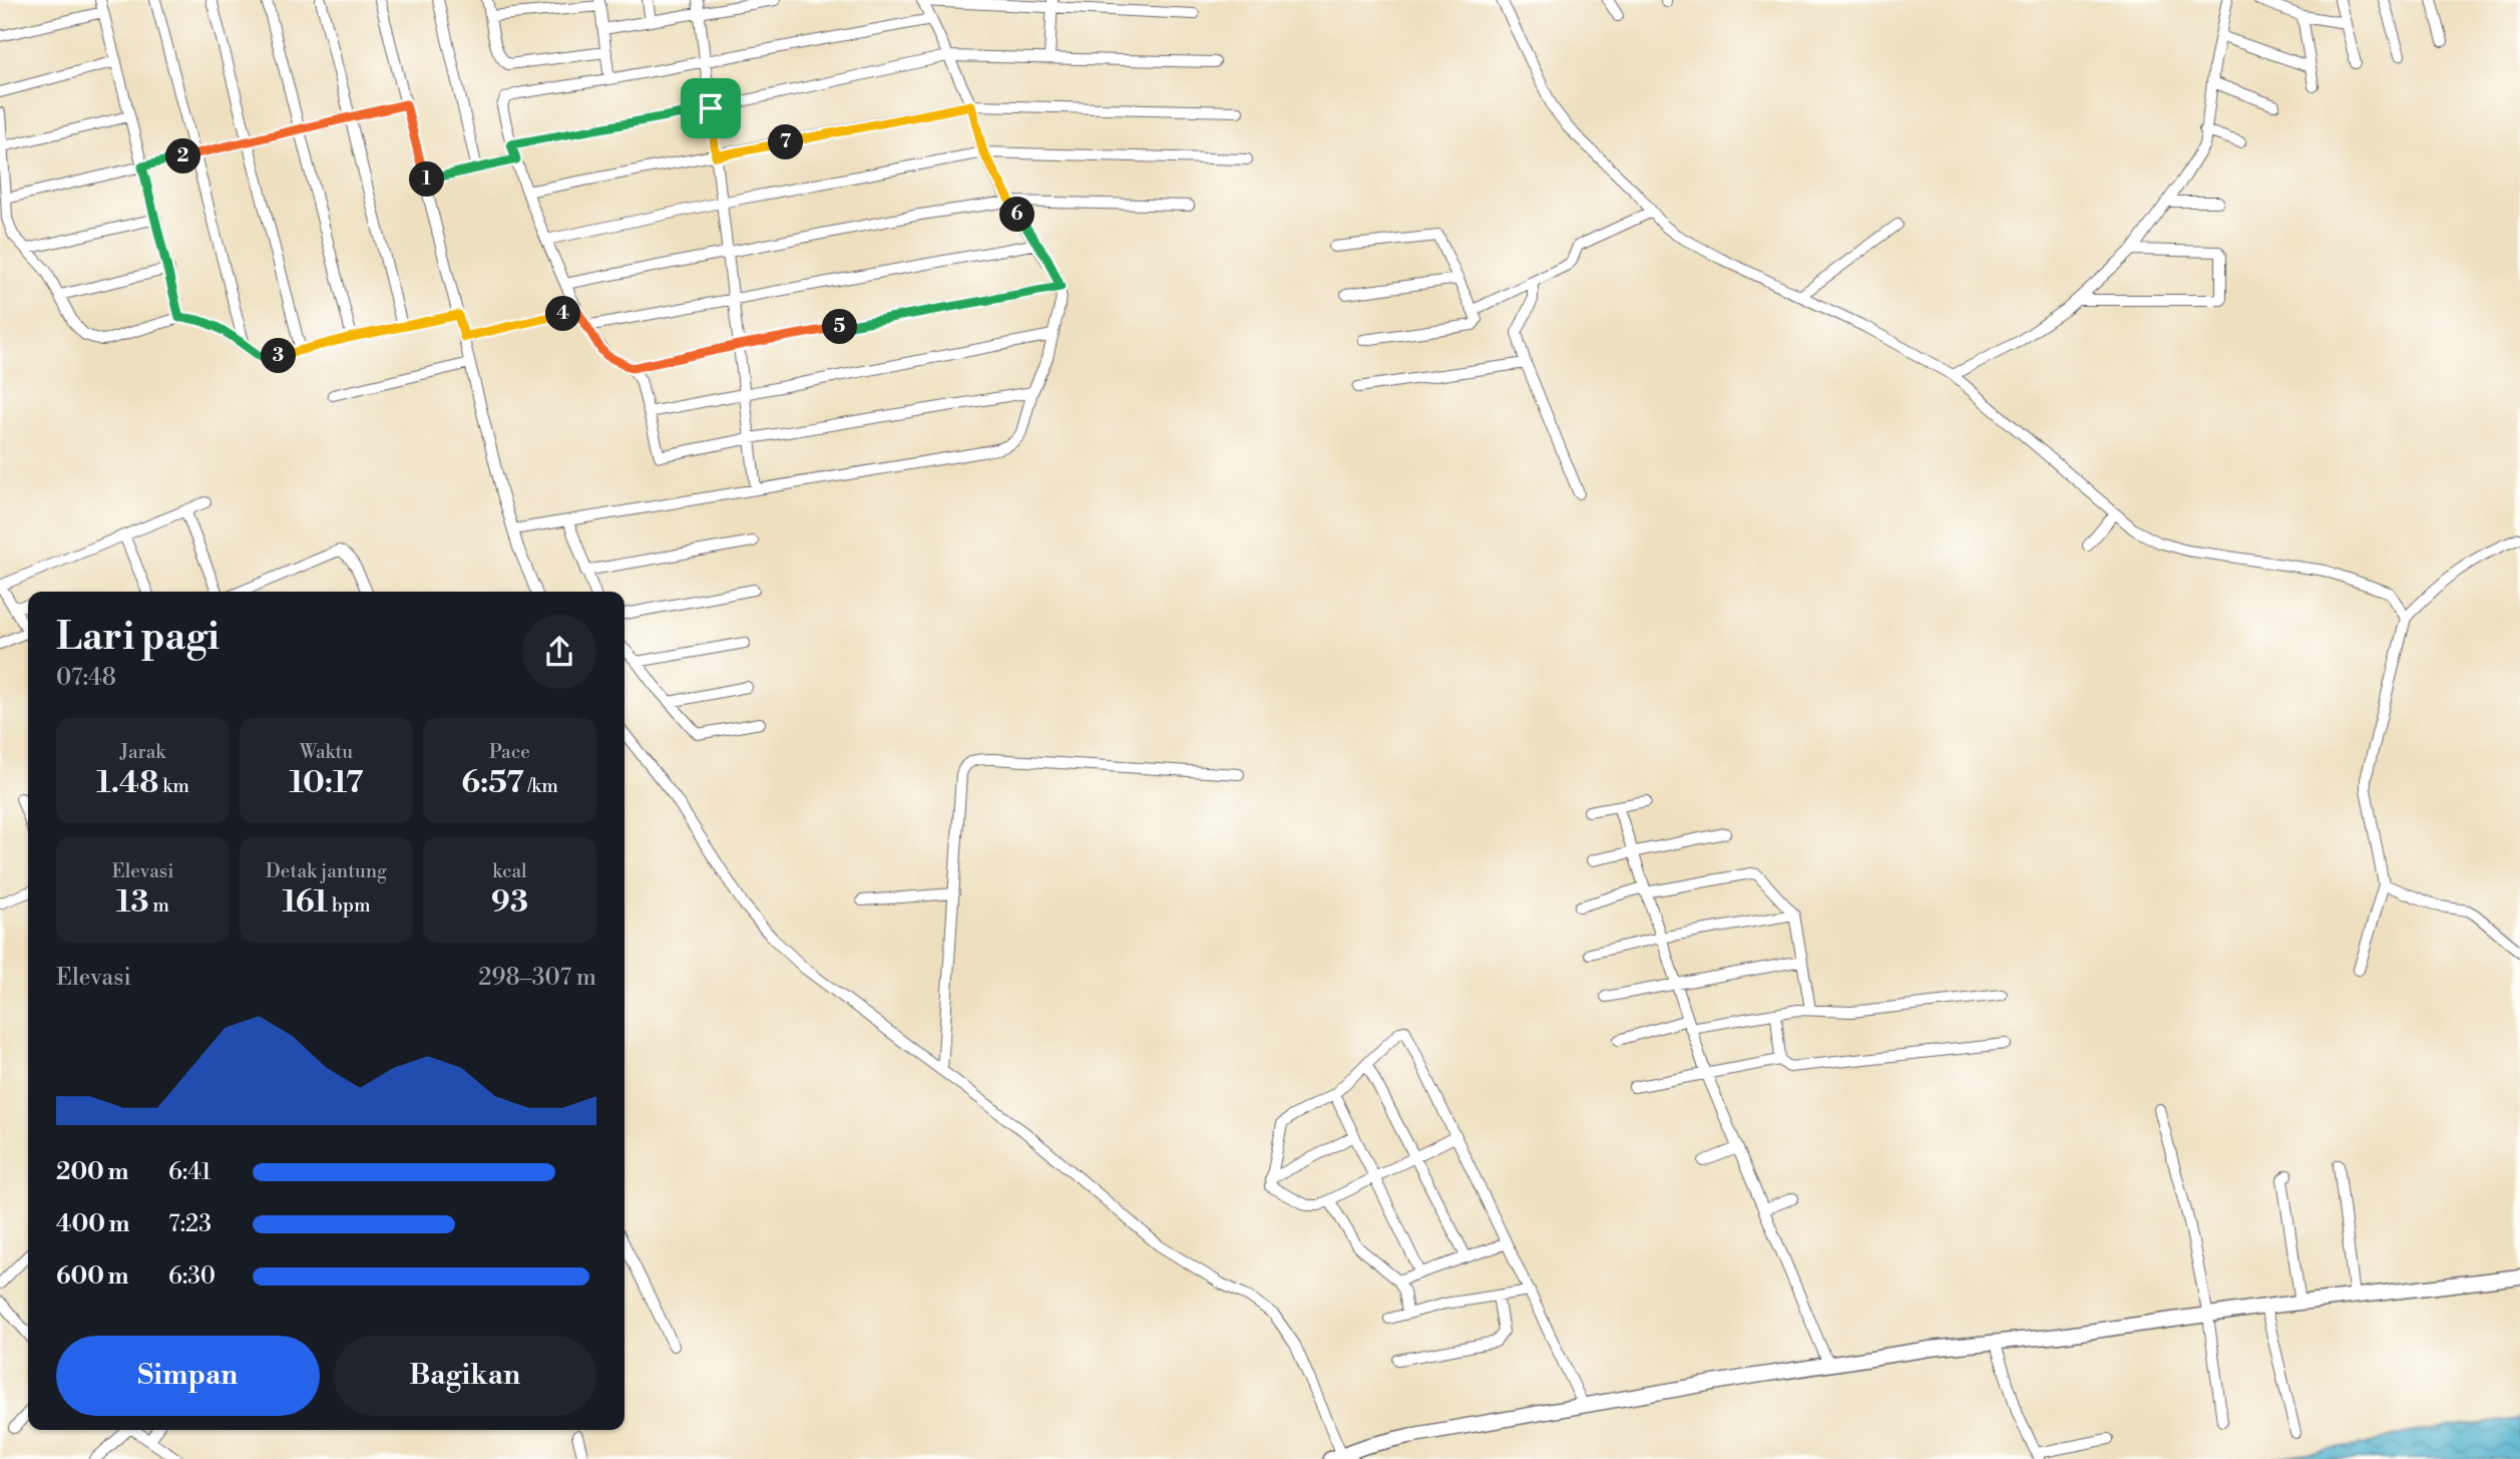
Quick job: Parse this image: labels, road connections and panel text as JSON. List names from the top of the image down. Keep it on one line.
{"page":{"pins":["7","2","1","6","4","5","3"],"heading":["Lari pagi","07:48"],"stats":[["Jarak","1.48 km"],["Waktu","10:17"],["Pace","6:57 /km"],["Elevasi","13 m"],["Detak jantung","161 bpm"],["kcal","93"]],"chart":["Elevasi","298–307 m"],"list":[{"name":"200 m","note":"6:41"},{"name":"400 m","note":"7:23"},{"name":"600 m","note":"6:30"}],"buttons":["Simpan","Bagikan"]}}
